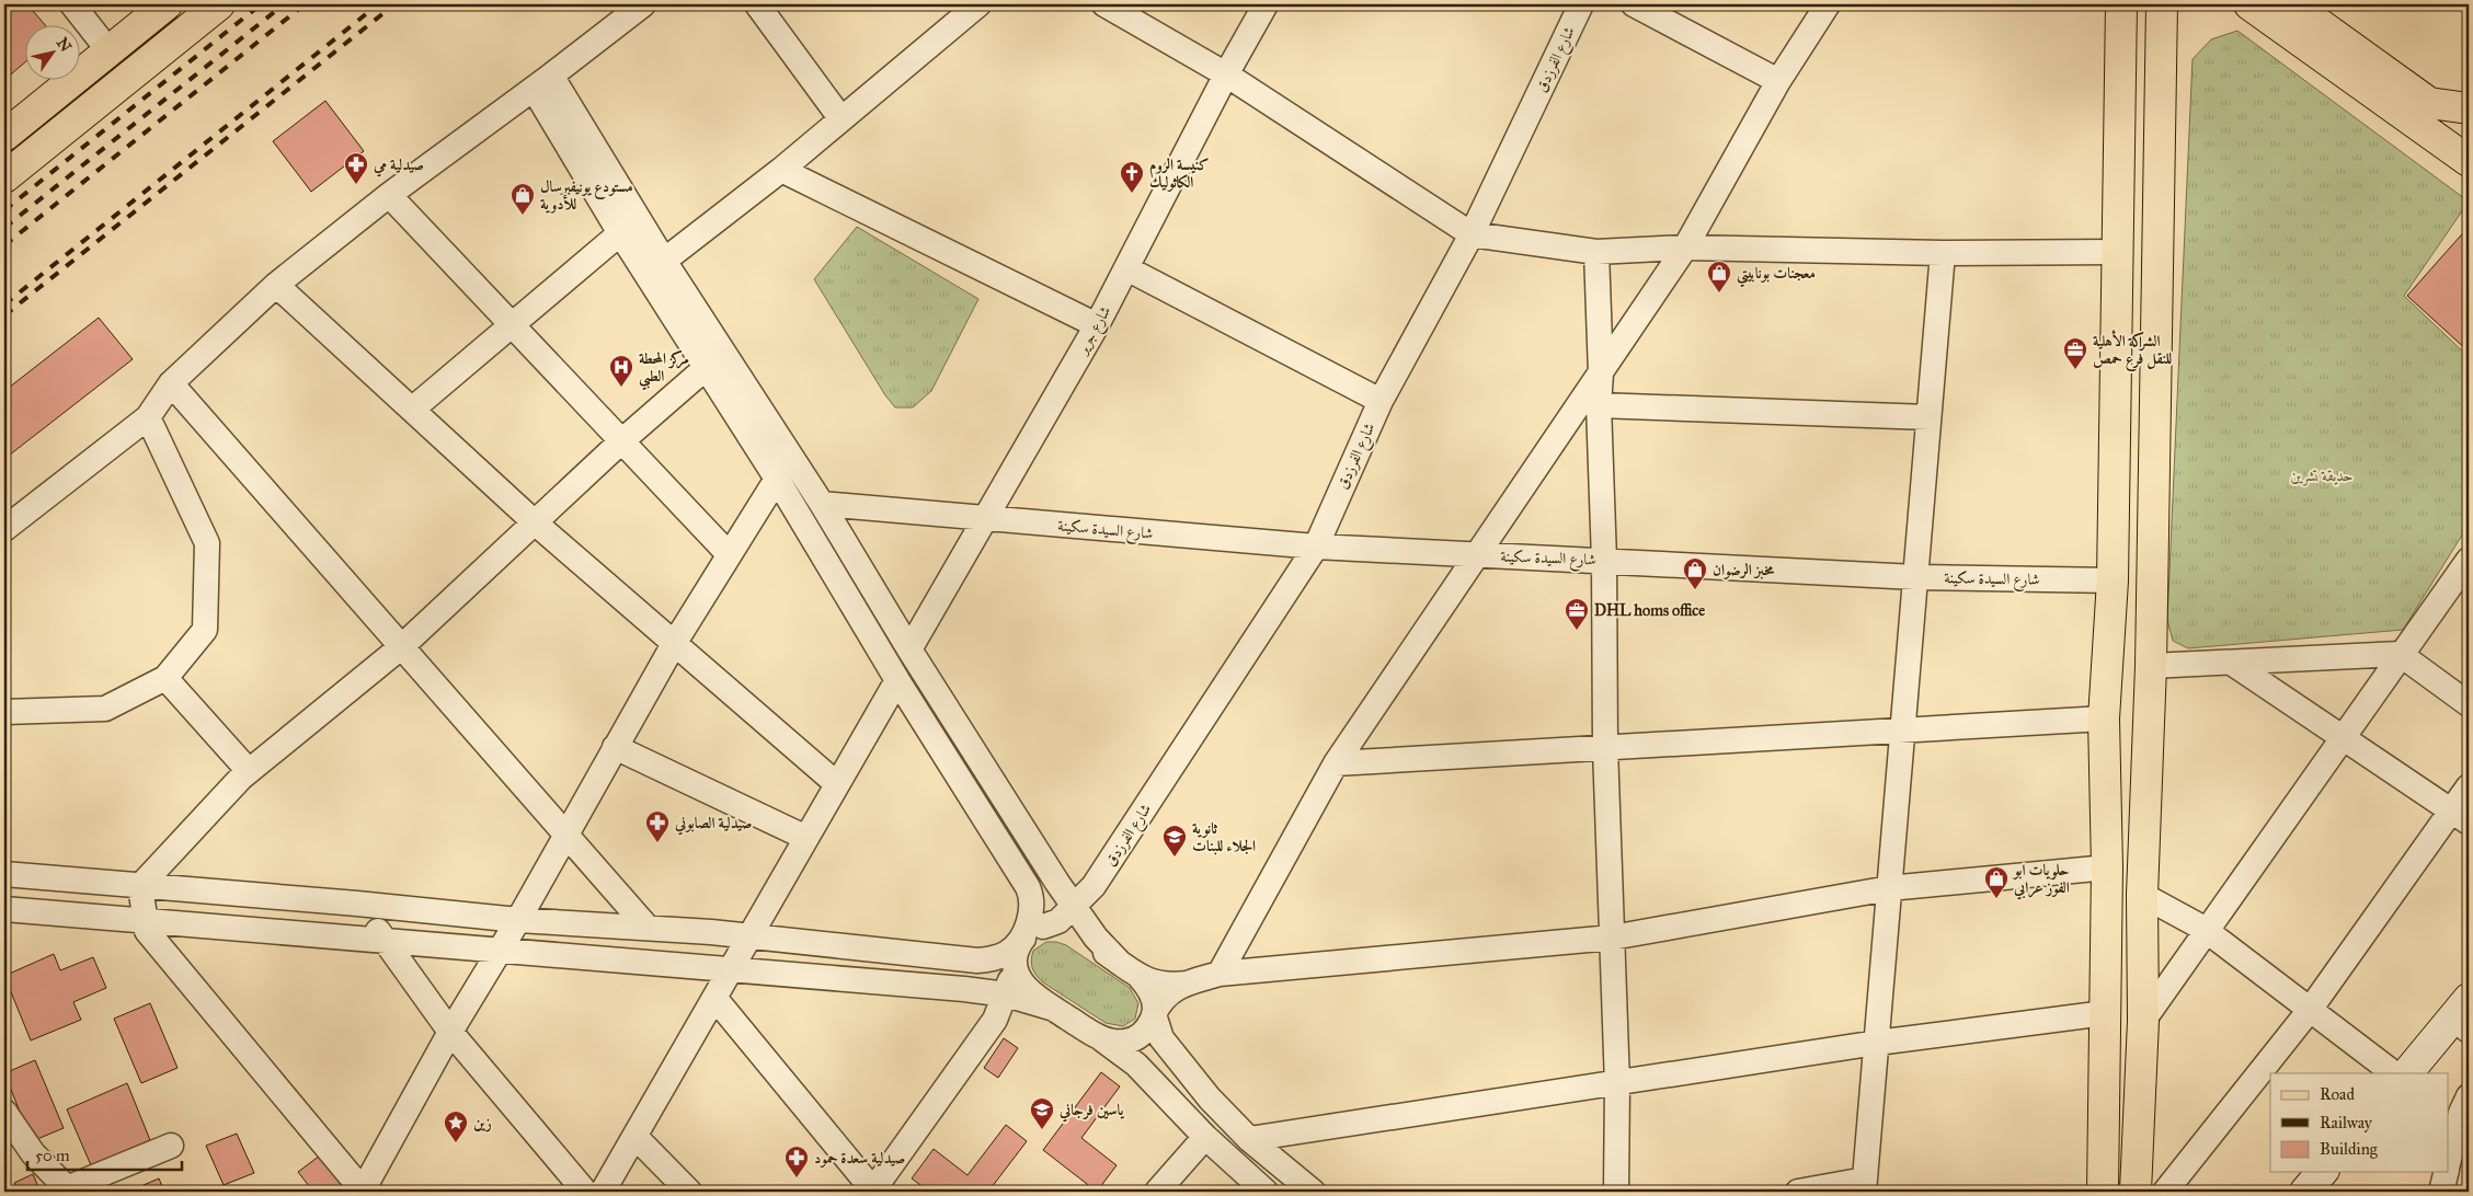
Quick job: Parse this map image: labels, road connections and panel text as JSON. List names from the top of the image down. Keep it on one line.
{"streets":{"street":["شارع الفرزدق","شارع جرير","شارع السيدة سكينة"]},"crossings":[["شارع الفرزدق","شارع السيدة سكينة"],["شارع جرير","شارع السيدة سكينة"]],"parks":["حديقة تشرين"],"places":{"pharmacy":["صيدلية مي","صيدلية الصابوني","صيدلية سعدة حمود"],"church":["كنيسة الروم الكاثوليك"],"shop":["مستودع يونيفيرسال للأدوية","معجنات بونابيتي","مخبز الرضوان","حلويات ابو الفوز عرابي"],"office":["الشركة الأهلية للنقل فرع حمص","DHL homs office"],"hospital":["مركز المحطة الطبي"],"school or university":["ثانوية الجلاء للبنات","ياسين فرجاني"],"place":["زين"]},"legend":["Road","Railway","Building"],"scale_bar":"50 m","north":"top right"}
